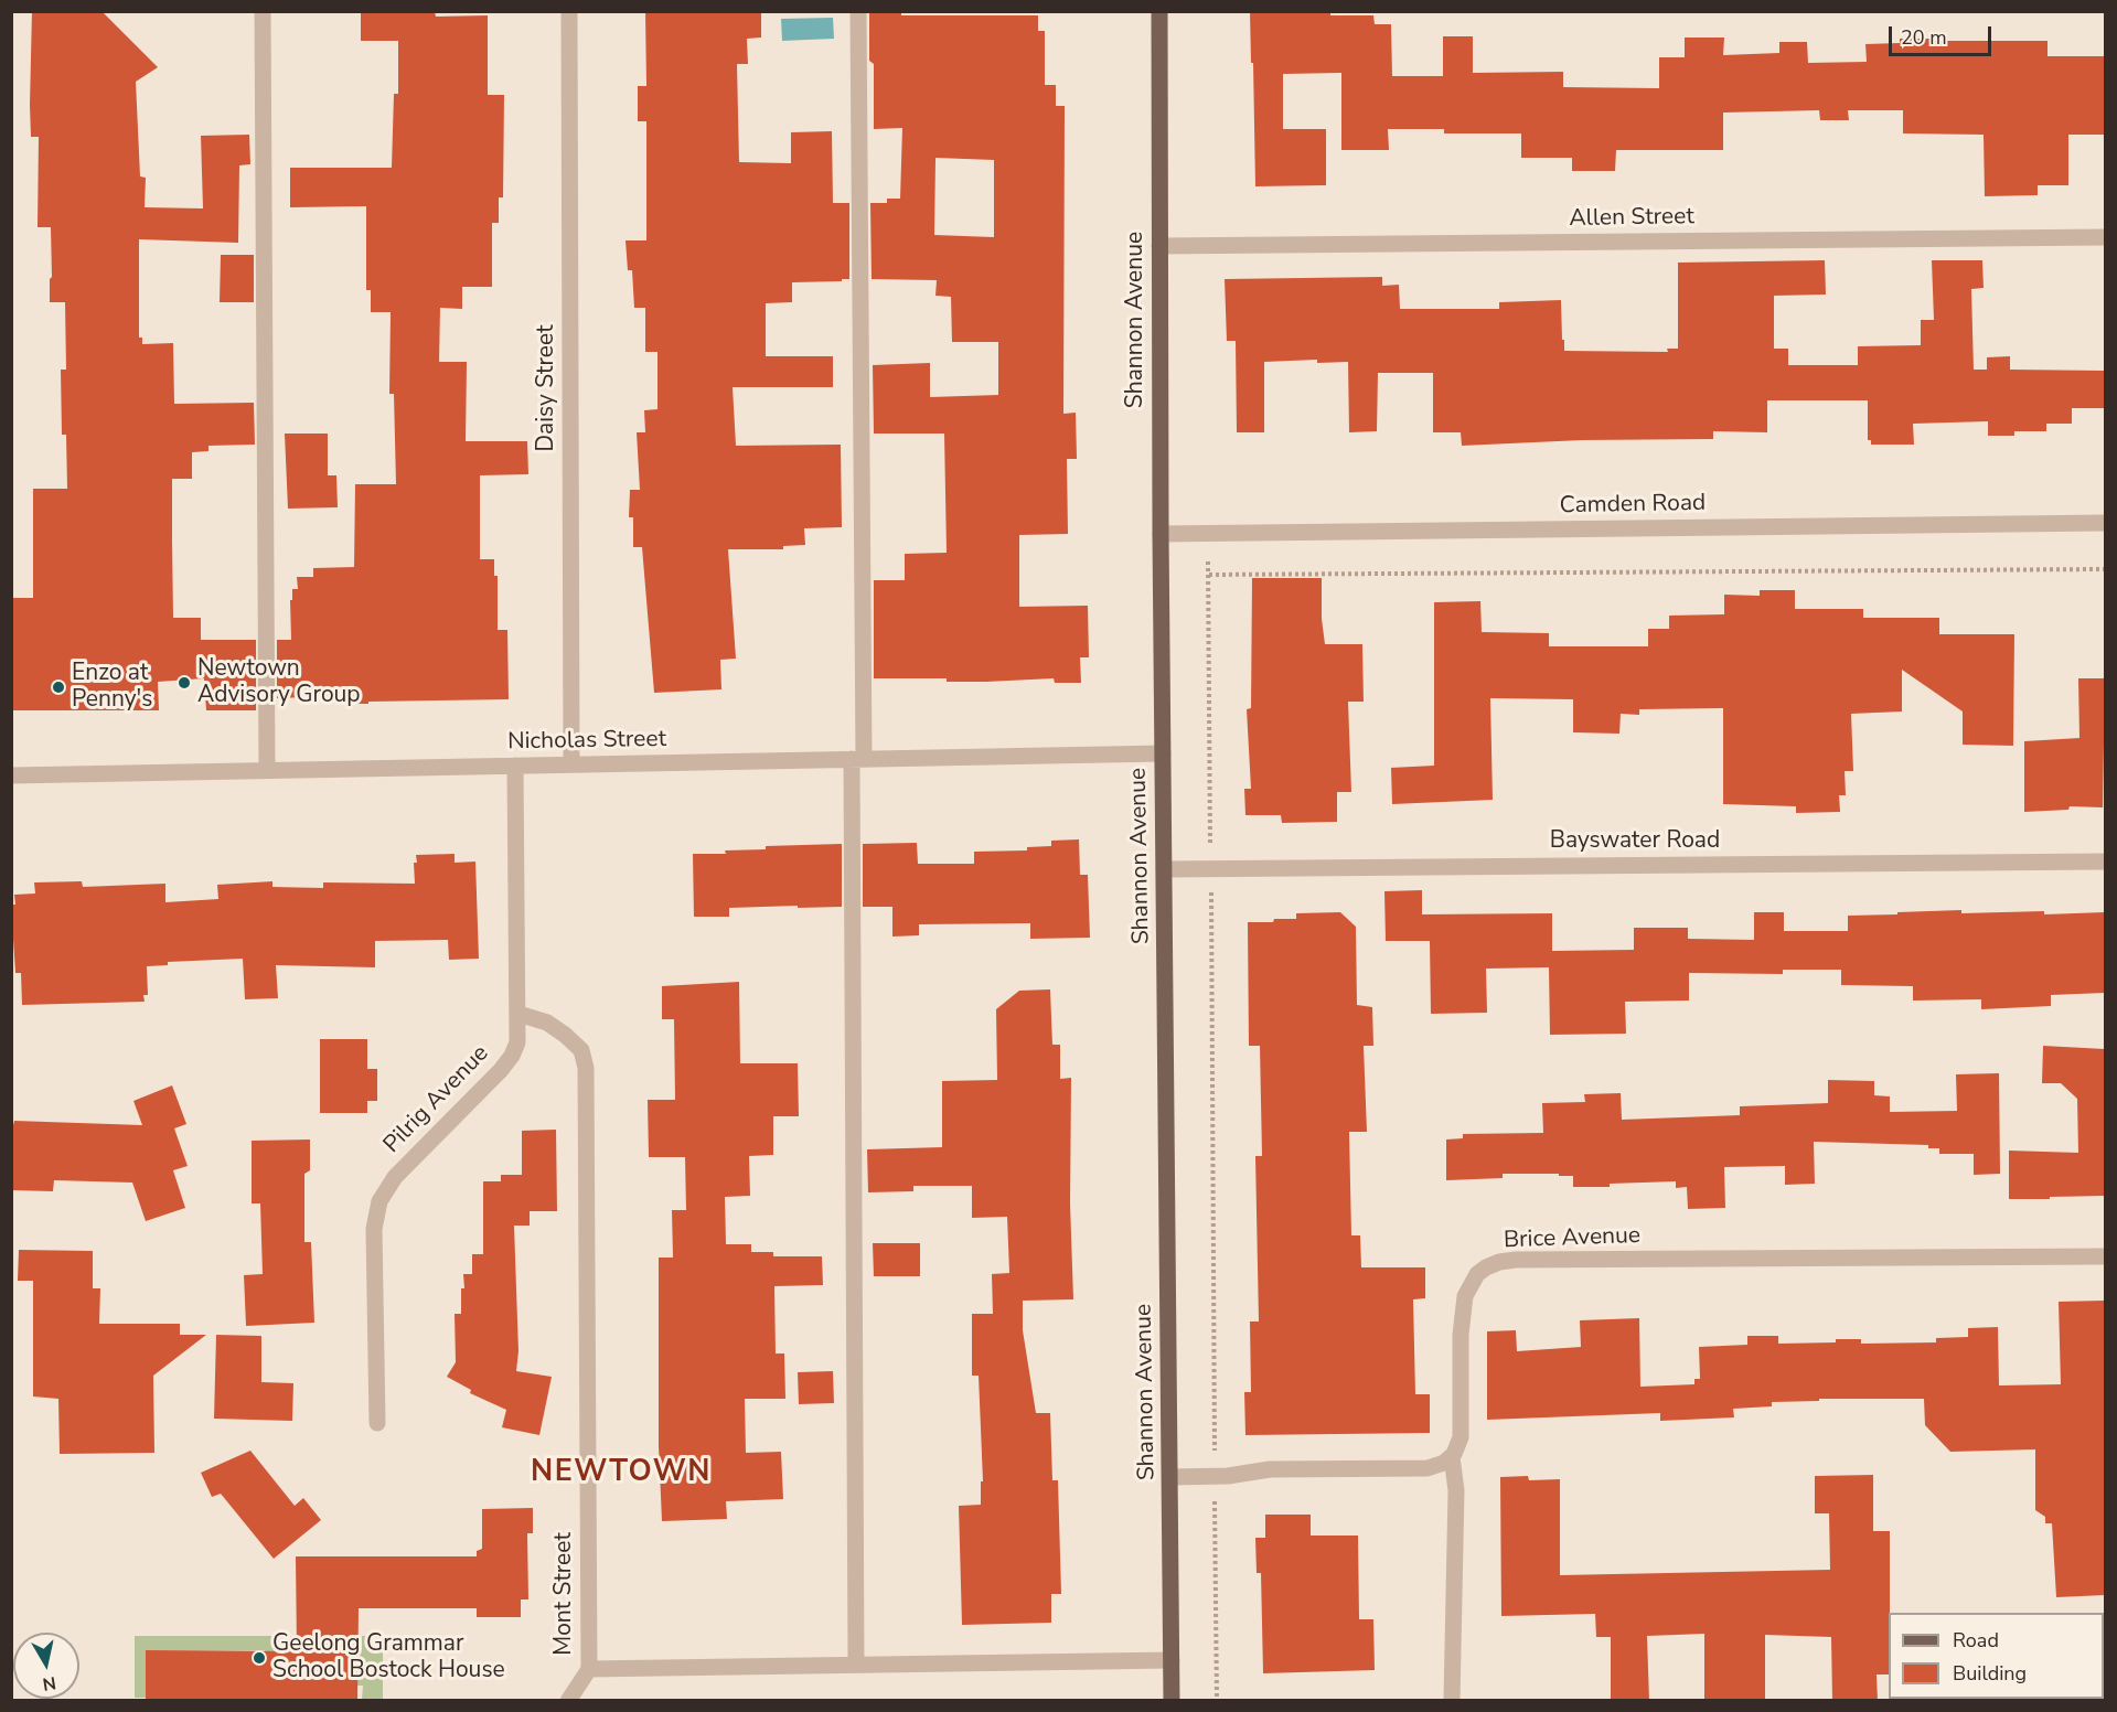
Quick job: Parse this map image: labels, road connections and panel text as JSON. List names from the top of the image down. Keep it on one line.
{"streets":{"main road":["Shannon Avenue"],"street":["Allen Street","Daisy Street","Camden Road","Nicholas Street","Bayswater Road","Pilrig Avenue","Brice Avenue","Mont Street"]},"crossings":[["Allen Street","Shannon Avenue"],["Shannon Avenue","Camden Road"],["Shannon Avenue","Nicholas Street"],["Shannon Avenue","Bayswater Road"],["Shannon Avenue","Mont Street"],["Daisy Street","Nicholas Street"],["Nicholas Street","Pilrig Avenue"],["Pilrig Avenue","Mont Street"]],"districts":["NEWTOWN"],"places":["Newtown Advisory Group","Enzo at Penny's","Geelong Grammar School Bostock House"],"legend":["Road","Building"],"scale_bar":"20 m","north":"bottom"}
